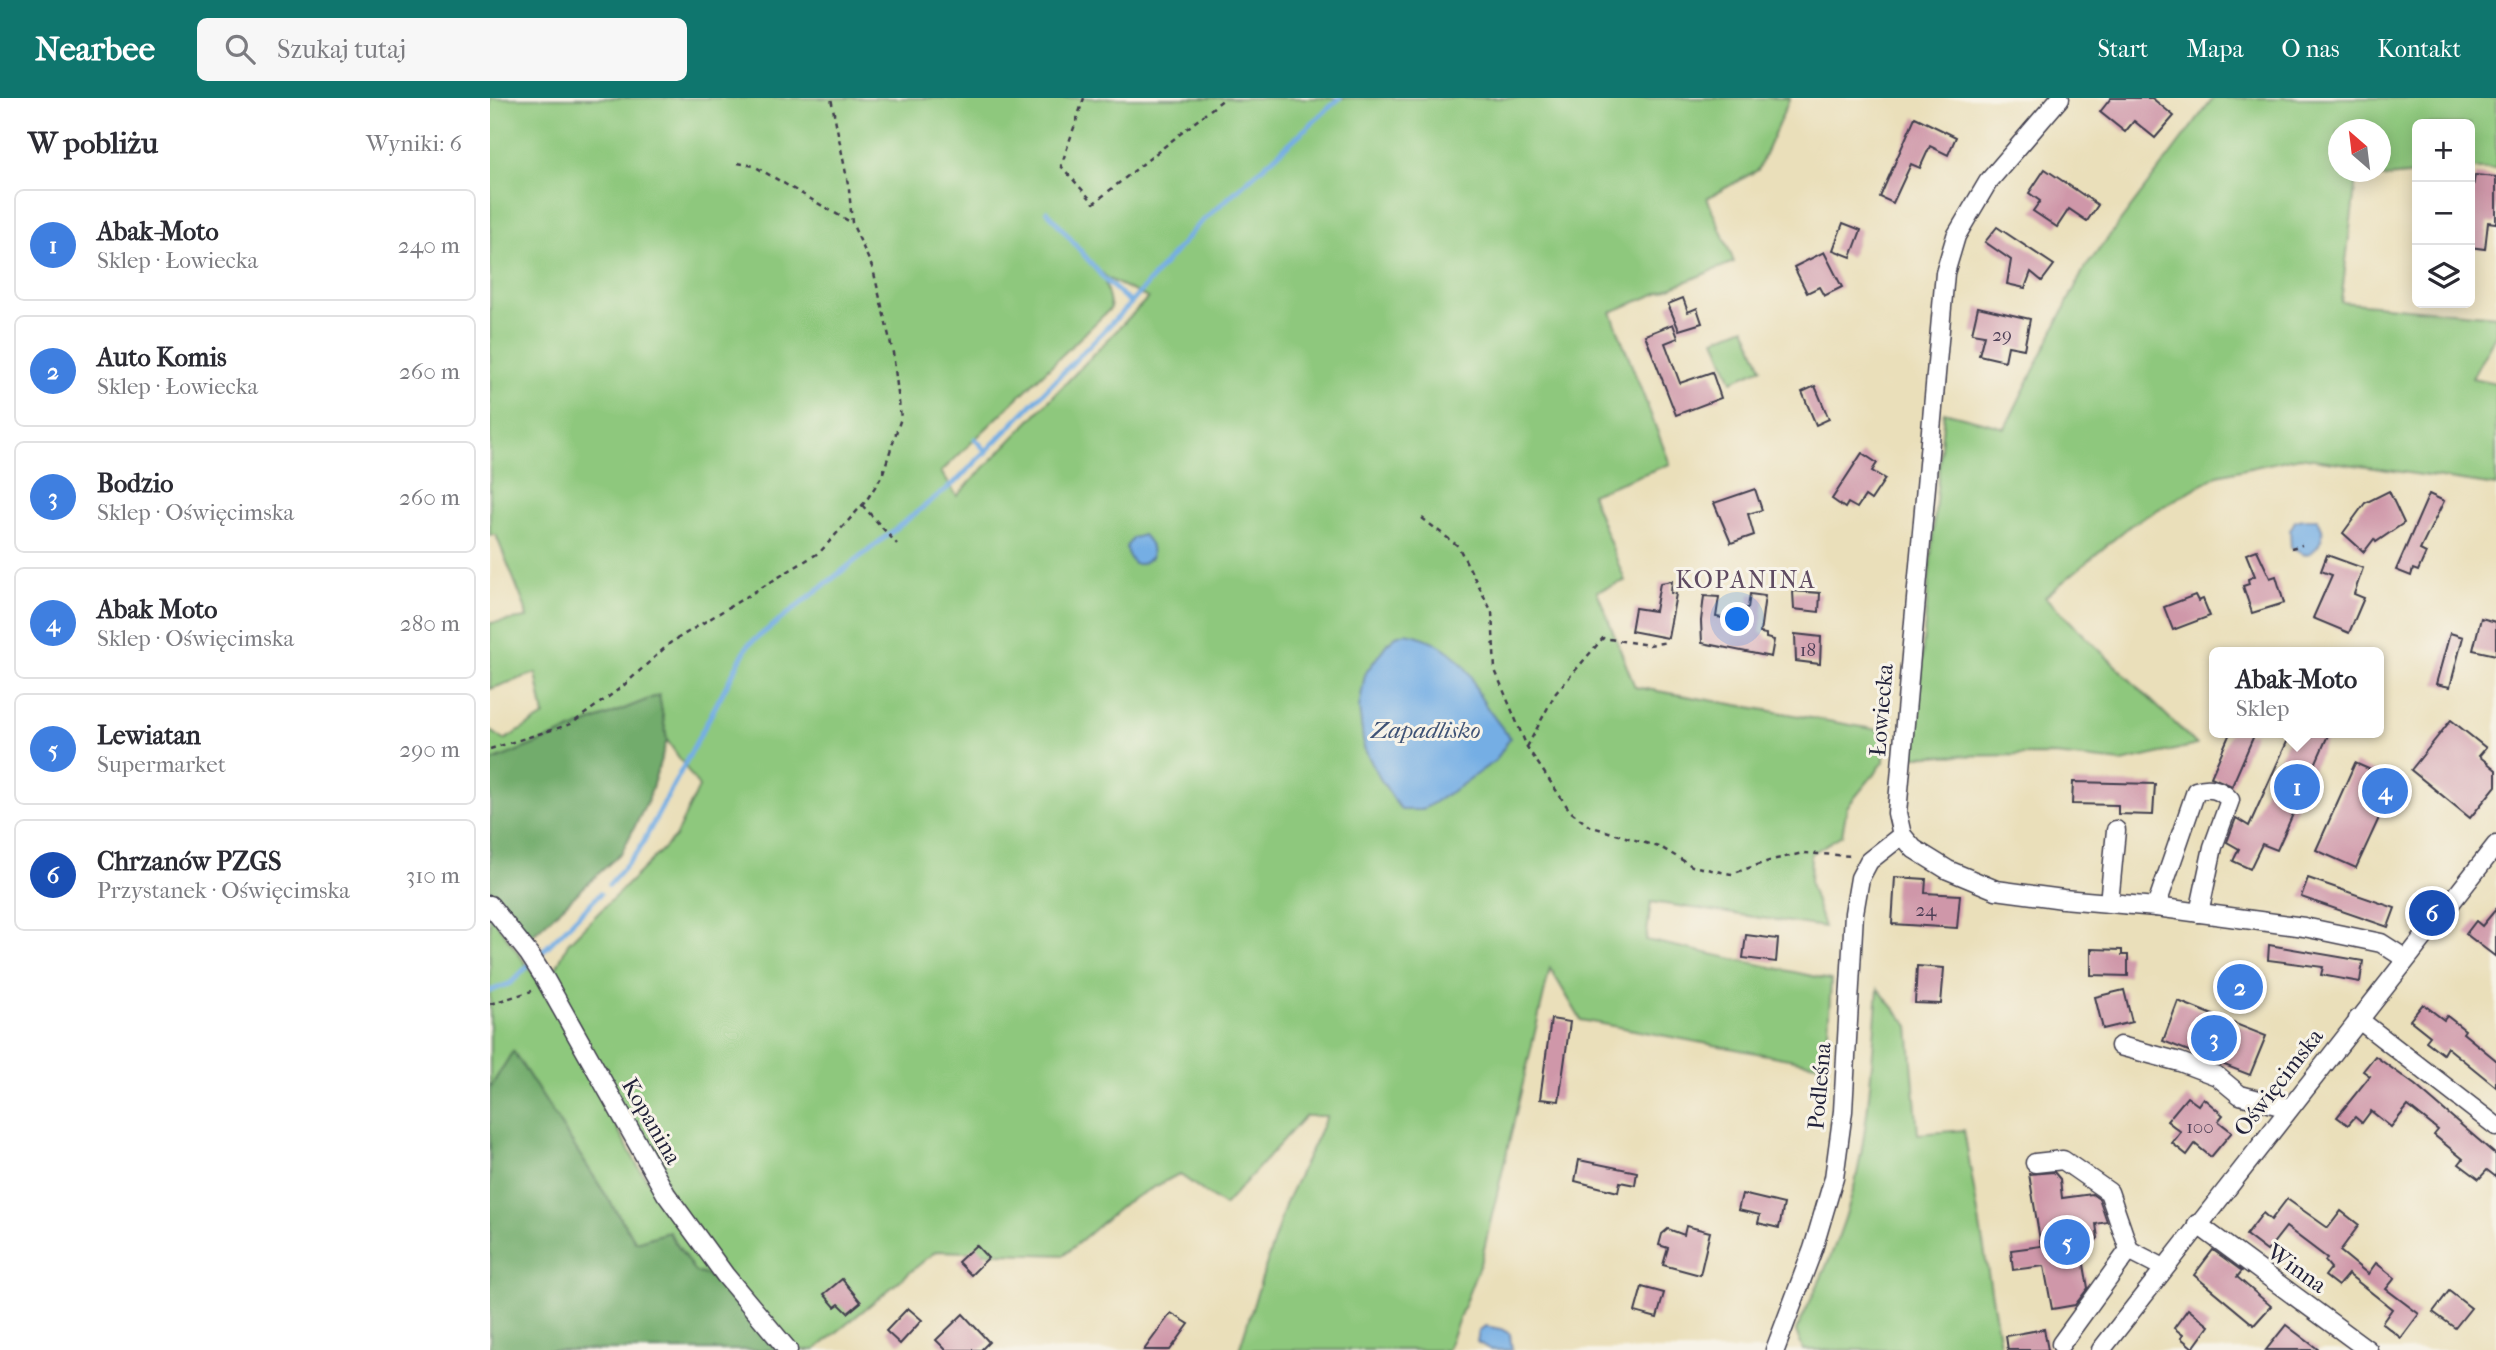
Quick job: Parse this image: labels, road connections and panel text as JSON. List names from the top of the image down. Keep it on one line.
{"streets":{"street":["Łowiecka","Oświęcimska","Podleśna","Kopanina","Winna"]},"crossings":[["Oświęcimska","Winna"]],"districts":["KOPANINA"],"water":["Zapadlisko"],"house_numbers":["29","18","24","100"],"north":"top left","page":{"header":"Nearbee","search":"Szukaj tutaj","nav":["Start","Mapa","O nas","Kontakt"],"heading":["W pobliżu","Wyniki: 6"],"map_buttons":["+","−"],"list":[{"mark":"1","name":"Abak-Moto","note":"Sklep · Łowiecka","value":"240 m"},{"mark":"2","name":"Auto Komis","note":"Sklep · Łowiecka","value":"260 m"},{"mark":"3","name":"Bodzio","note":"Sklep · Oświęcimska","value":"260 m"},{"mark":"4","name":"Abak Moto","note":"Sklep · Oświęcimska","value":"280 m"},{"mark":"5","name":"Lewiatan","note":"Supermarket","value":"290 m"},{"mark":"6","name":"Chrzanów PZGS","note":"Przystanek · Oświęcimska","value":"310 m"}],"popup":["Abak-Moto","Sklep"],"pins":["1","4","6","2","3","5"]}}
